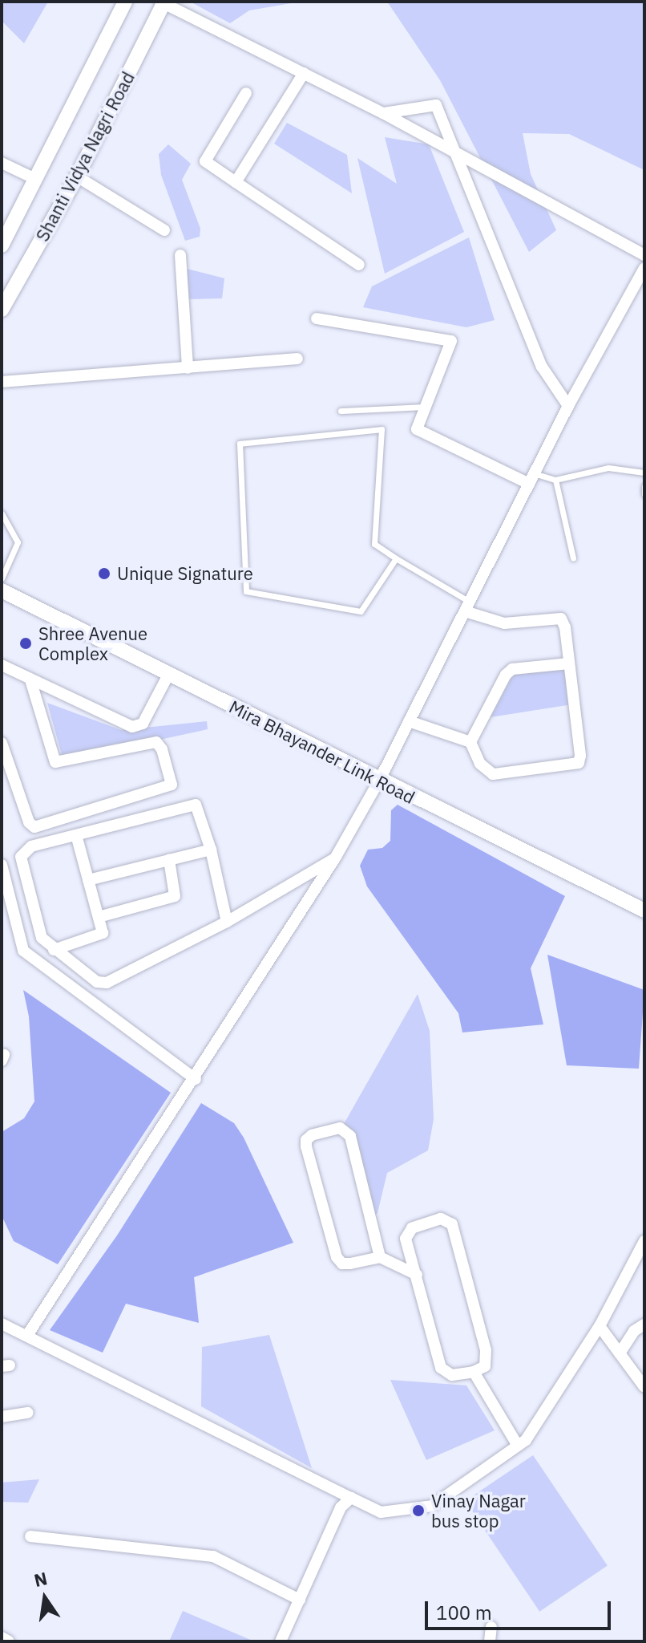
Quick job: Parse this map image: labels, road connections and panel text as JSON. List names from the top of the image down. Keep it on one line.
{"streets":{"street":["Shanti Vidya Nagri Road","Mira Bhayander Link Road"]},"places":["Unique Signature","Shree Avenue Complex","Vinay Nagar bus stop"],"scale_bar":"100 m","north":"top"}
